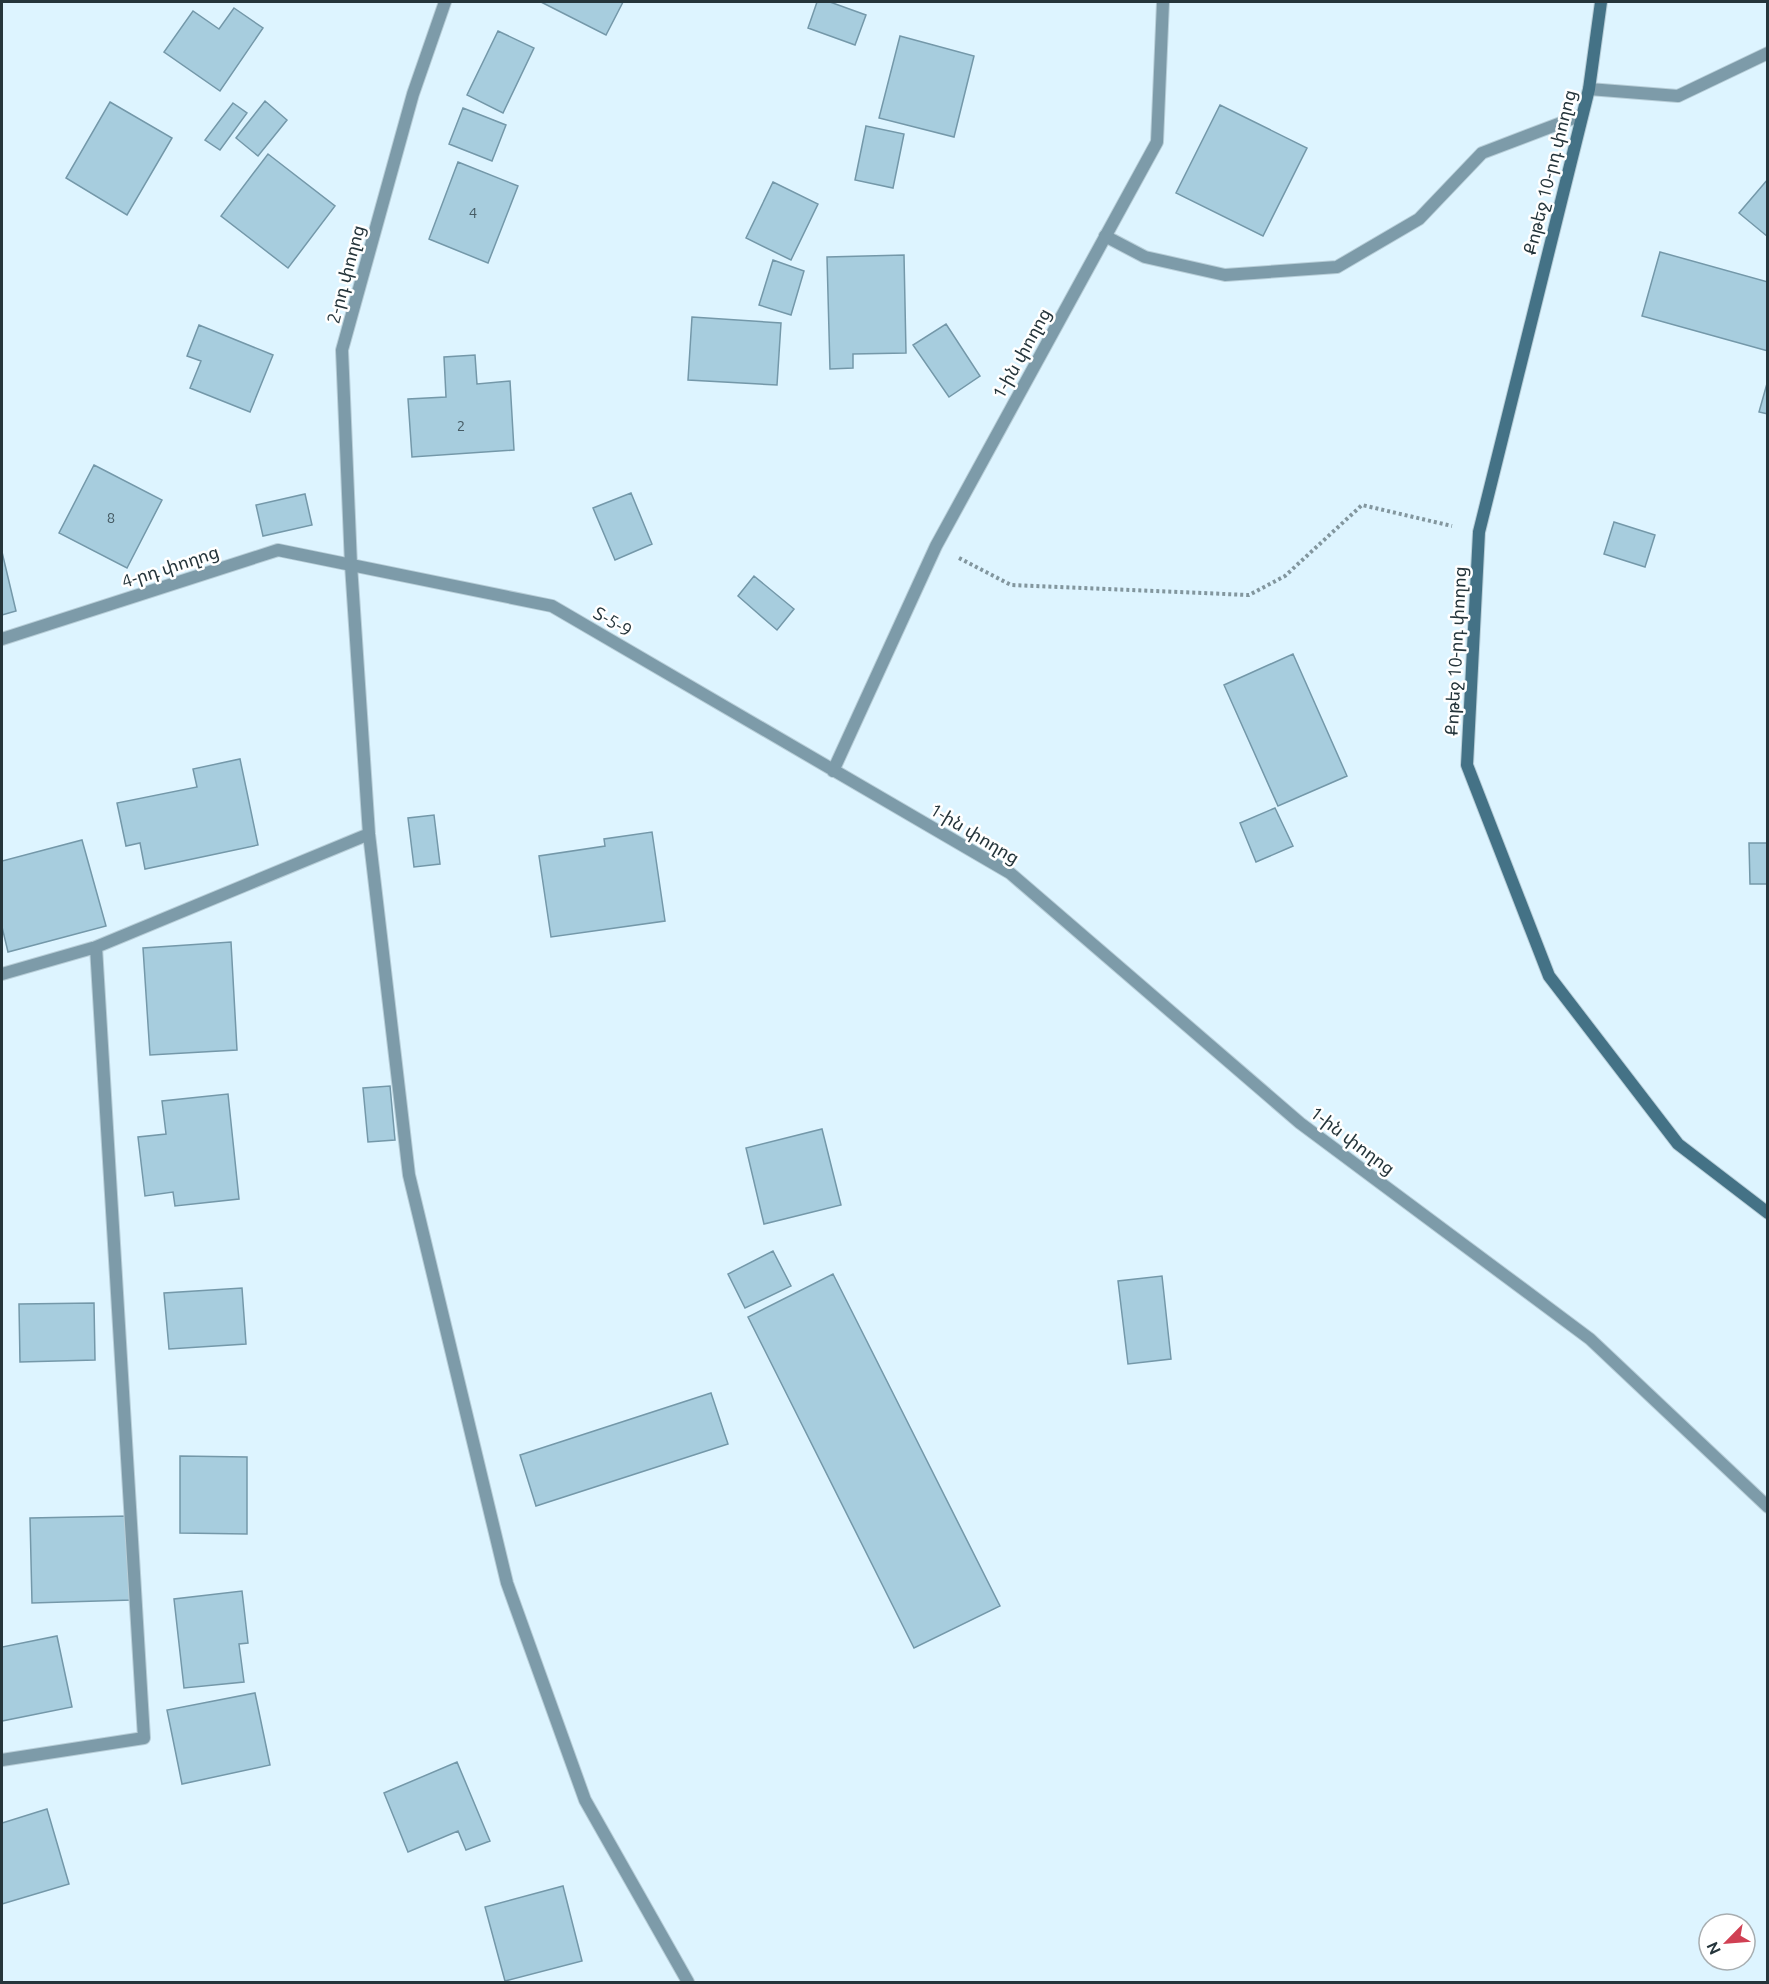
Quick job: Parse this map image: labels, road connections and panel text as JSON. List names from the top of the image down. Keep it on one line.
{"streets":{"street":["Քոթեջ 10-րդ փողոց","2-րդ փողոց","1-ին փողոց","4-րդ փողոց","Տ-5-9"]},"crossings":[["2-րդ փողոց","4-րդ փողոց"],["2-րդ փողոց","Տ-5-9"],["1-ին փողոց","Տ-5-9"],["4-րդ փողոց","Տ-5-9"]],"house_numbers":["4","2","8"],"north":"bottom left"}
